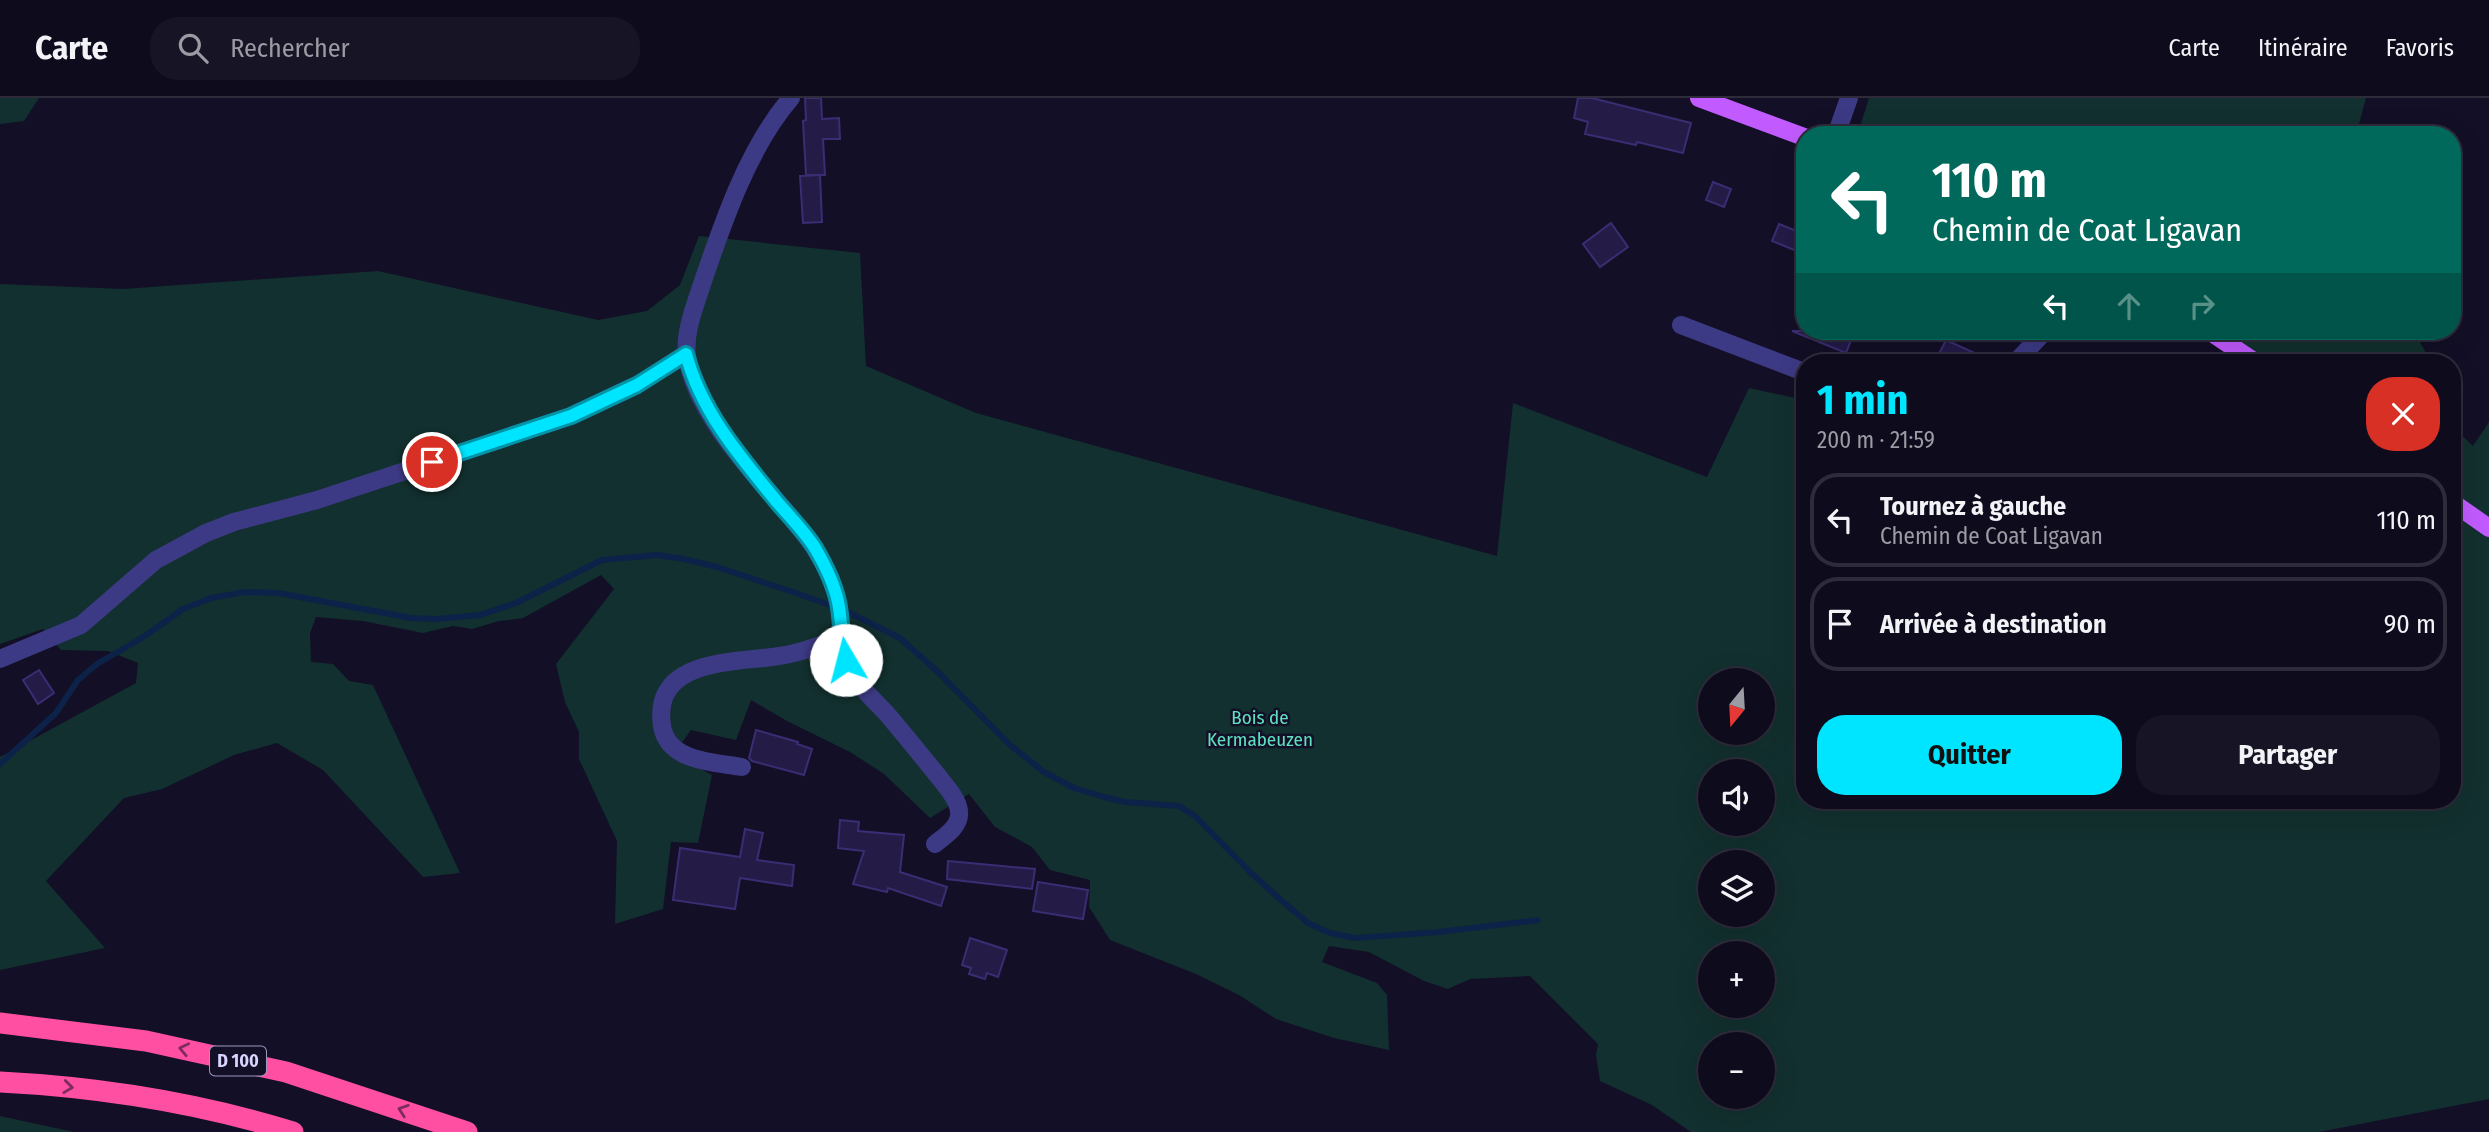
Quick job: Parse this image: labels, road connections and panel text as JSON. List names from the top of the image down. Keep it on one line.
{"streets":{"highway":["D 100"]},"parks":["Bois de Kermabeuzen"],"north":"bottom","page":{"header":"Carte","search":"Rechercher","nav":["Carte","Itinéraire","Favoris"],"turn":["110 m","Chemin de Coat Ligavan"],"heading":["1 min","200 m · 21:59"],"list":[{"name":"Tournez à gauche","note":"Chemin de Coat Ligavan","value":"110 m"},{"name":"Arrivée à destination","value":"90 m"}],"map_buttons":["+","−"],"buttons":["Quitter","Partager"]}}
